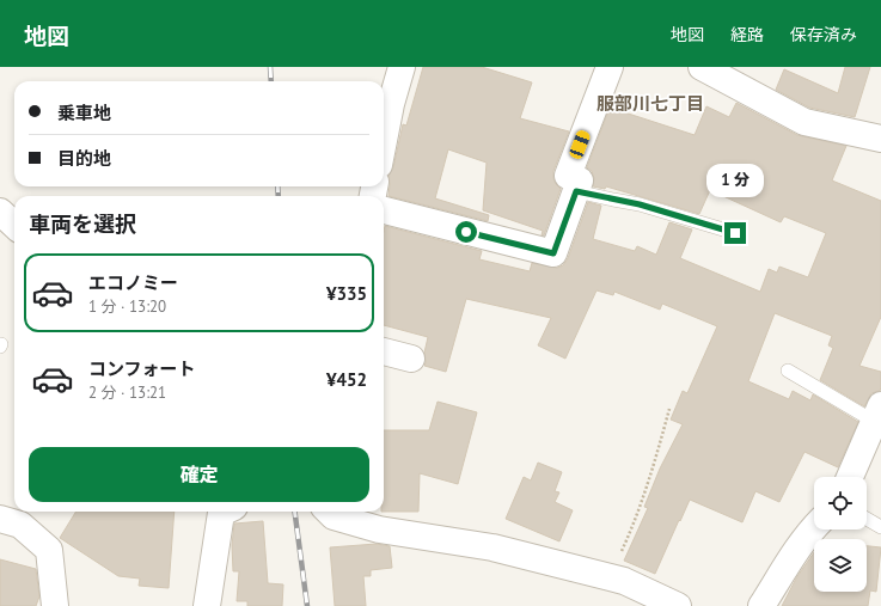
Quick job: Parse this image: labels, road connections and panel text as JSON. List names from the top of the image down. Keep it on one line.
{"districts":["服部川七丁目"],"page":{"header":"地図","nav":["地図","経路","保存済み"],"banner":["乗車地","目的地"],"bubble":"1 分","heading":"車両を選択","list":[{"name":"エコノミー","note":"1 分 · 13:20","value":"¥335"},{"name":"コンフォート","note":"2 分 · 13:21","value":"¥452"}],"buttons":"確定"}}
